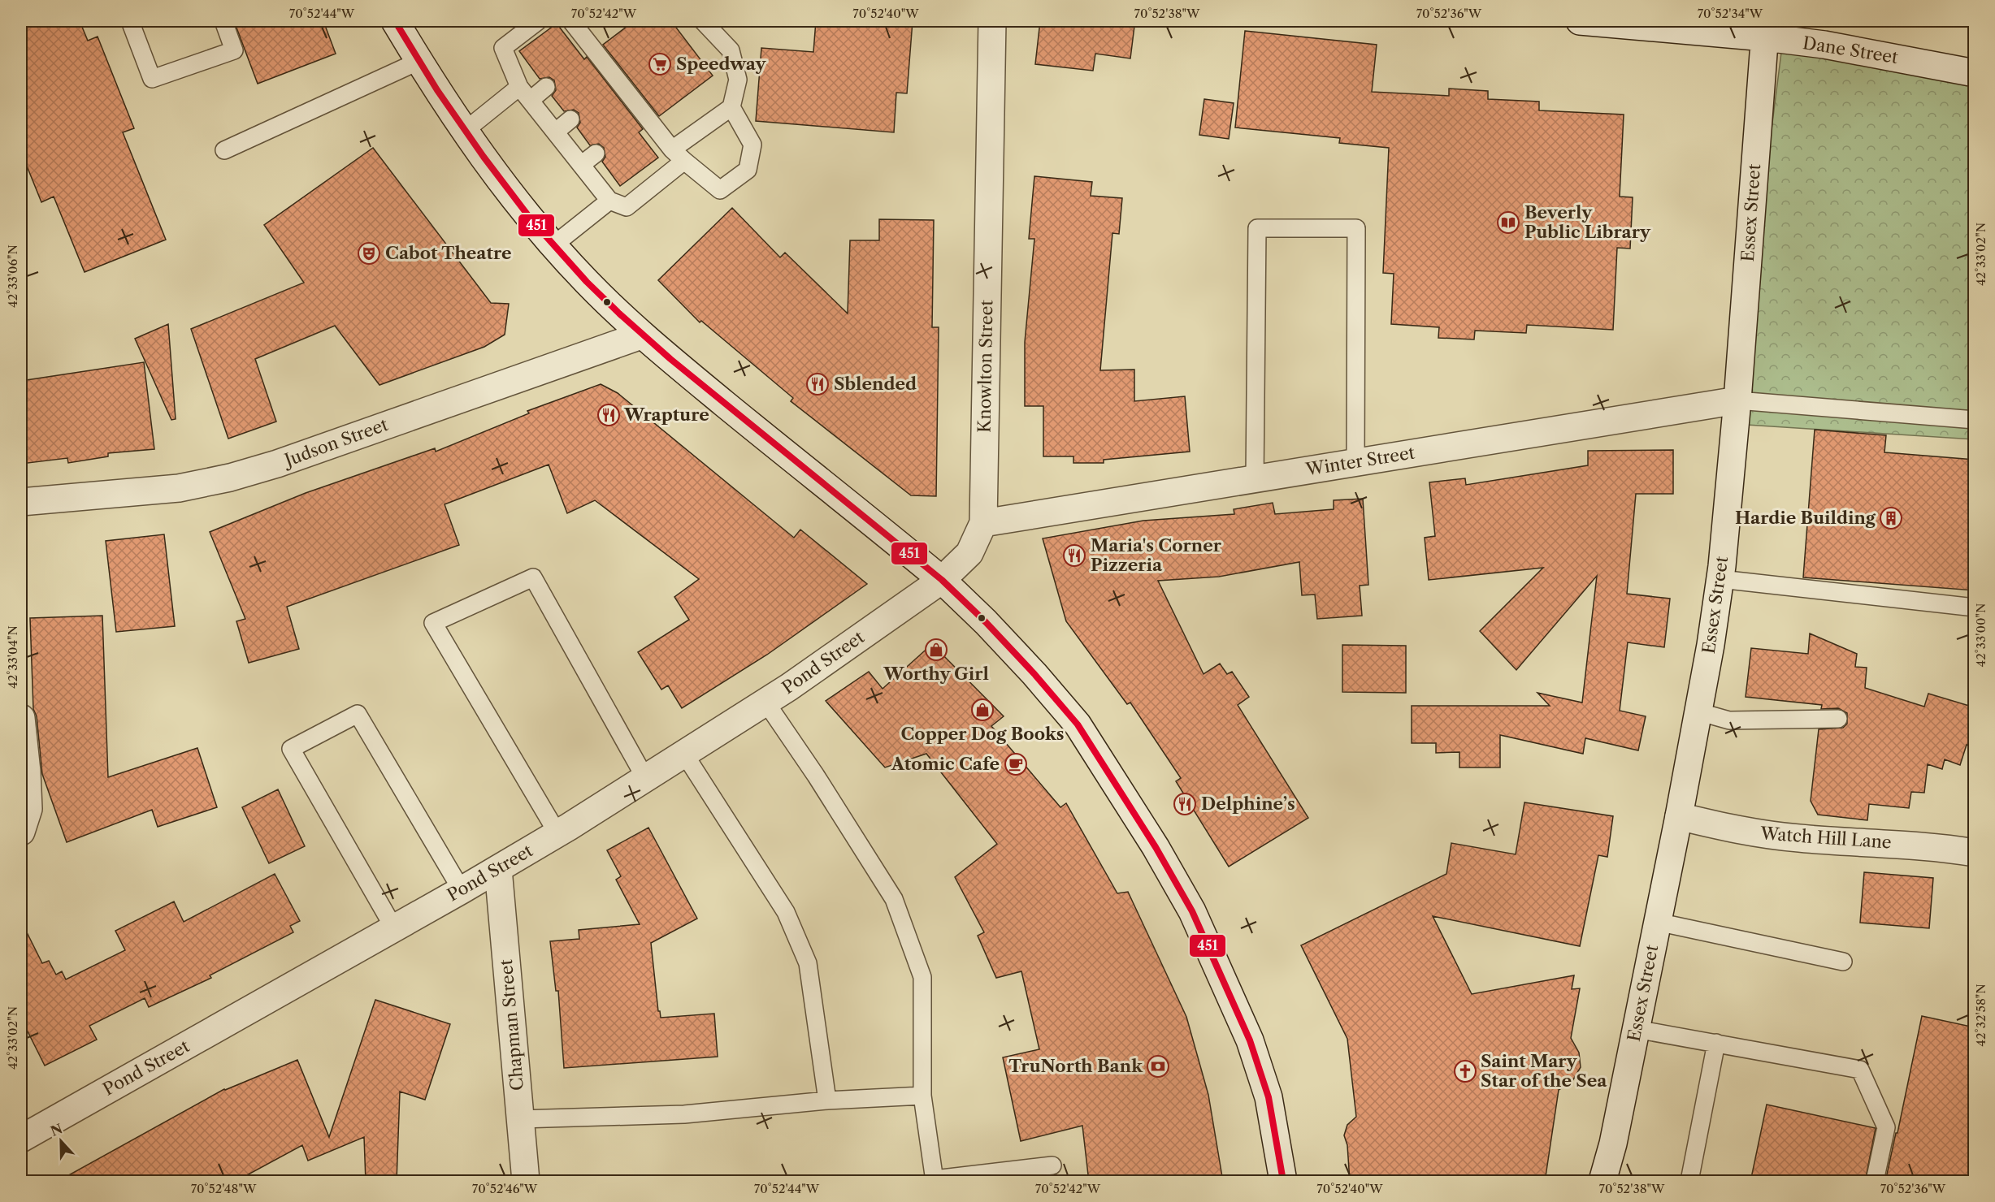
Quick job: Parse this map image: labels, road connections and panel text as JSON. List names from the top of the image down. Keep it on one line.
{"streets":{"street":["Dane Street","Essex Street","Knowlton Street","Judson Street","Winter Street","Pond Street","Watch Hill Lane","Chapman Street"]},"crossings":[["Dane Street","Essex Street"],["Essex Street","Winter Street"],["Essex Street","Watch Hill Lane"],["Knowlton Street","Winter Street"],["Knowlton Street","Pond Street"],["Pond Street","Chapman Street"]],"places":{"supermarket":["Speedway"],"library":["Beverly Public Library"],"theatre":["Cabot Theatre"],"restaurant":["Sblended","Wrapture","Maria's Corner Pizzeria","Delphine’s"],"building":["Hardie Building"],"shop":["Worthy Girl","Copper Dog Books"],"cafe":["Atomic Cafe"],"bank":["TruNorth Bank"],"church":["Saint Mary Star of the Sea"]},"lines":["transit line 451"],"north":"top","coordinates":["70°52'44\"W","70°52'42\"W","70°52'40\"W","70°52'38\"W","70°52'36\"W","70°52'34\"W","42°33'02\"N","42°33'06\"N","42°33'00\"N","42°33'04\"N","42°32'58\"N","70°52'48\"W","70°52'46\"W"]}
